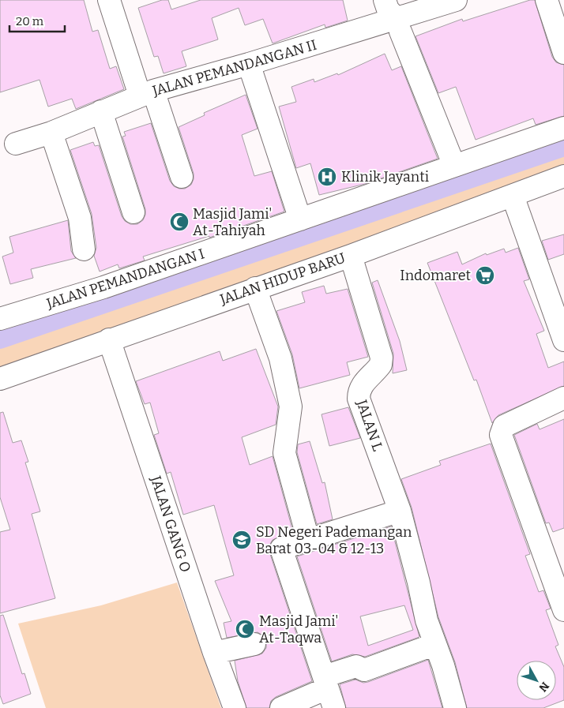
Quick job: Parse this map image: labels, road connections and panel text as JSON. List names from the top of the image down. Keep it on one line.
{"streets":{"street":["JALAN PEMANDANGAN II","JALAN PEMANDANGAN I","JALAN HIDUP BARU","JALAN L","JALAN GANG O"]},"crossings":[["JALAN HIDUP BARU","JALAN L"],["JALAN HIDUP BARU","JALAN GANG O"]],"places":{"hospital":["Klinik Jayanti"],"mosque":["Masjid Jami' At-Tahiyah","Masjid Jami' At-Taqwa"],"supermarket":["Indomaret"],"school or university":["SD Negeri Pademangan Barat 03-04 & 12-13"]},"scale_bar":"20 m","north":"bottom right"}
